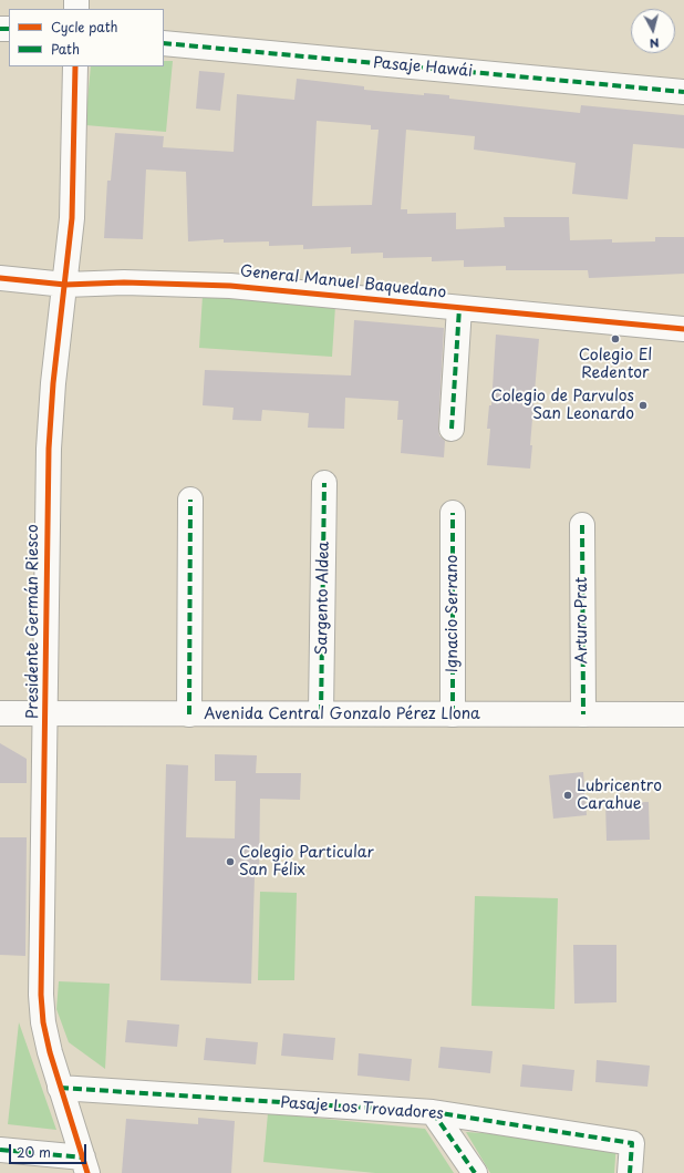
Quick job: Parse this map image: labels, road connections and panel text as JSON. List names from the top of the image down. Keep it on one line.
{"streets":{"street":["Pasaje Hawái","General Manuel Baquedano","Sargento Aldea","Ignacio Serrano","Arturo Prat","Presidente Germán Riesco","Avenida Central Gonzalo Pérez Llona","Pasaje Los Trovadores"]},"crossings":[["General Manuel Baquedano","Presidente Germán Riesco"],["Sargento Aldea","Avenida Central Gonzalo Pérez Llona"],["Ignacio Serrano","Avenida Central Gonzalo Pérez Llona"],["Arturo Prat","Avenida Central Gonzalo Pérez Llona"],["Presidente Germán Riesco","Avenida Central Gonzalo Pérez Llona"],["Presidente Germán Riesco","Pasaje Los Trovadores"]],"places":["Colegio El Redentor","Colegio de Parvulos San Leonardo","Lubricentro Carahue","Colegio Particular San Félix"],"legend":["Cycle path","Path"],"scale_bar":"20 m","north":"bottom"}
